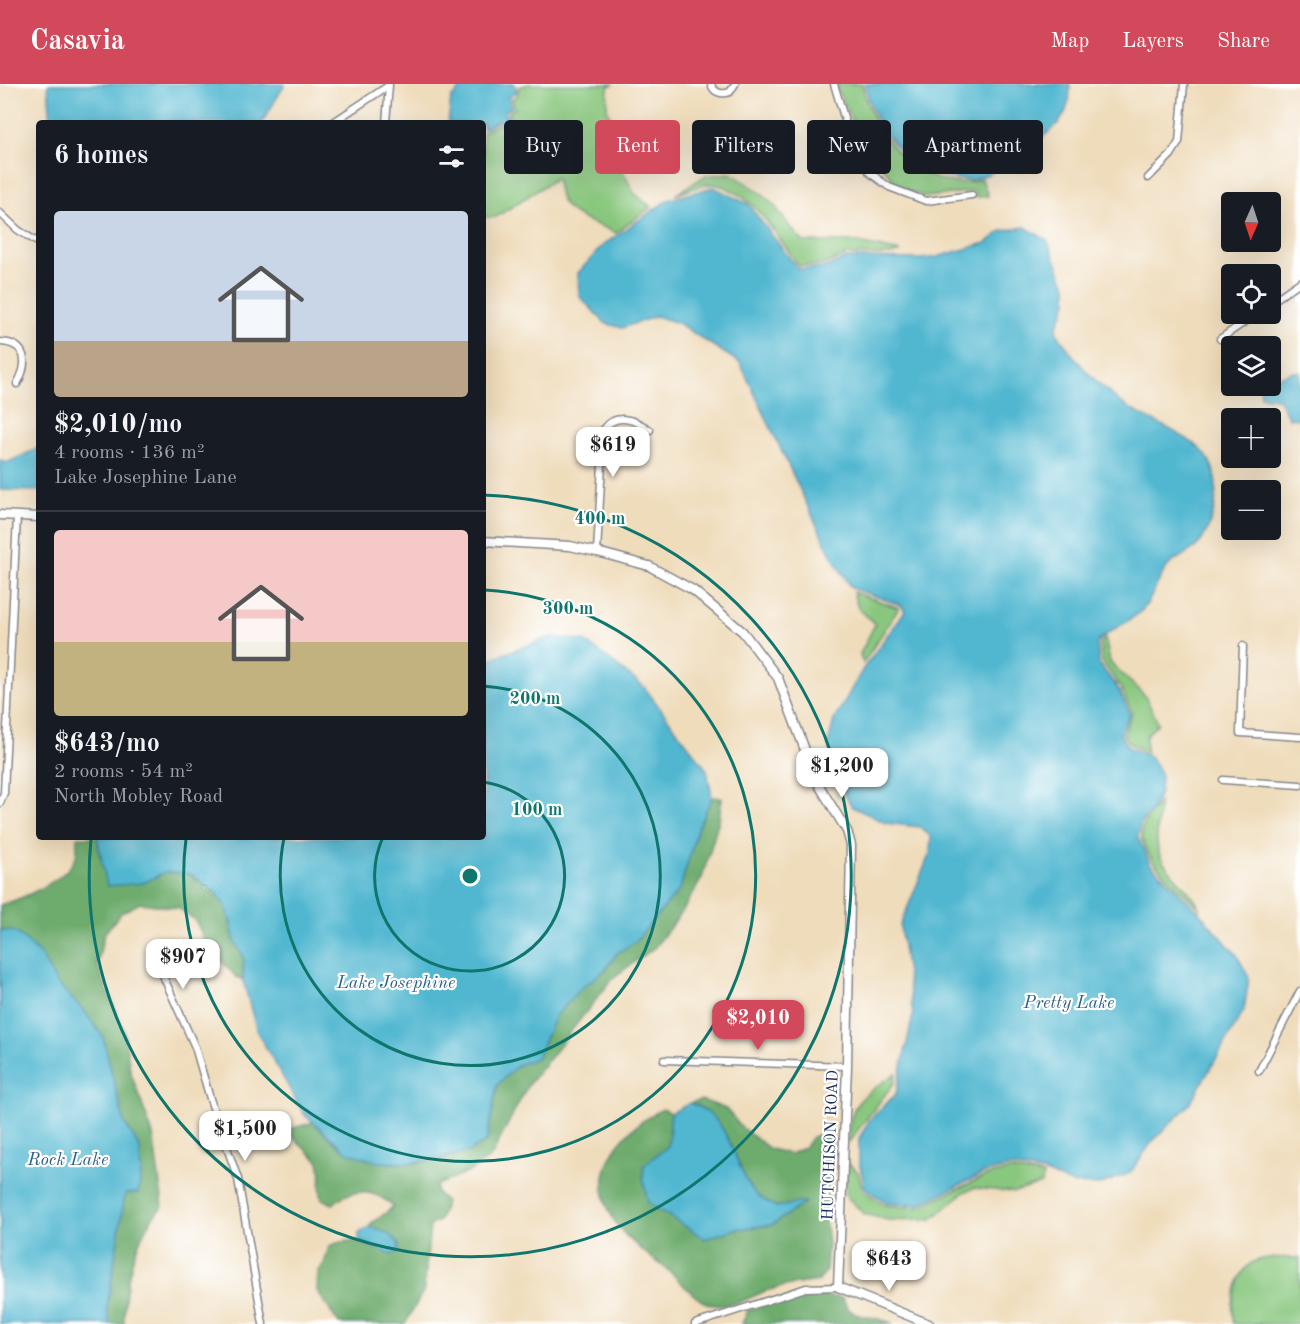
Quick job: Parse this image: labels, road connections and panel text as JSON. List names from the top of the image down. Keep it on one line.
{"streets":{"street":["HUTCHISON ROAD"]},"water":["Lake Josephine","Pretty Lake","Rock Lake"],"north":"bottom","page":{"header":"Casavia","nav":["Map","Layers","Share"],"chip":["Buy","Rent","Filters","New","Apartment"],"heading":"6 homes","map_buttons":["+","−"],"list":[{"name":"$2,010/mo","note":"4 rooms · 136 m² · Lake Josephine Lane"},{"name":"$643/mo","note":"2 rooms · 54 m² · North Mobley Road"}],"price":["$619","$1,200","$907","$2,010","$1,500","$643"]},"rings":["400 m","300 m","200 m","100 m"]}
